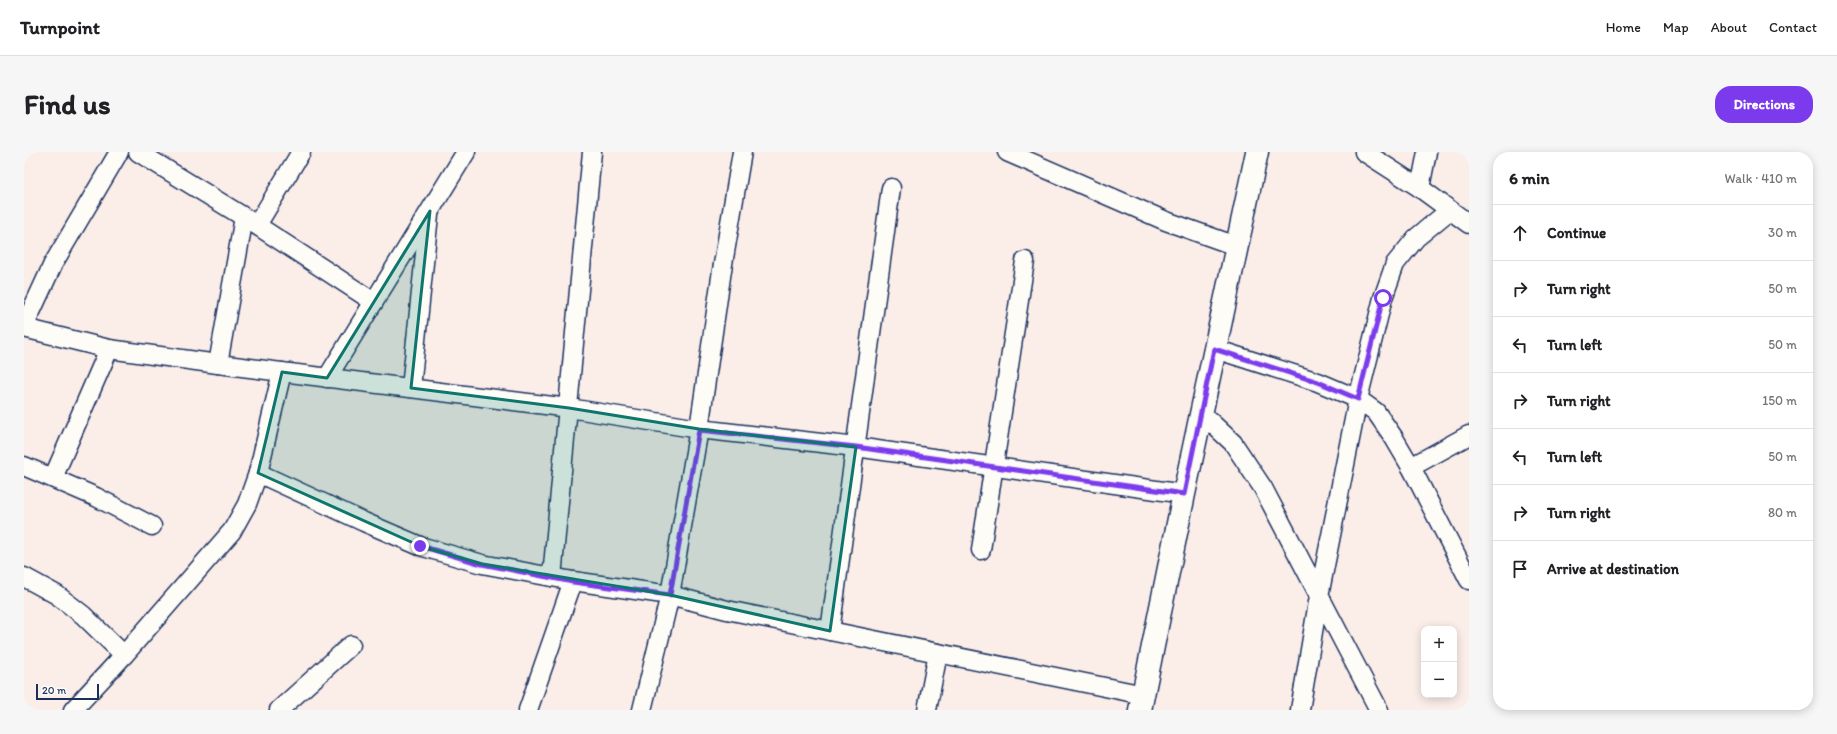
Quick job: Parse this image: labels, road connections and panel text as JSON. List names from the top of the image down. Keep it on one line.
{"scale_bar":"20 m","page":{"header":"Turnpoint","nav":["Home","Map","About","Contact"],"buttons":"Directions","title":"Find us","heading":["6 min","Walk · 410 m"],"list":[["Continue","30 m"],["Turn right","50 m"],["Turn left","50 m"],["Turn right","150 m"],["Turn left","50 m"],["Turn right","80 m"],"Arrive at destination"],"map_buttons":["+","−"],"scale":"20 m"}}
